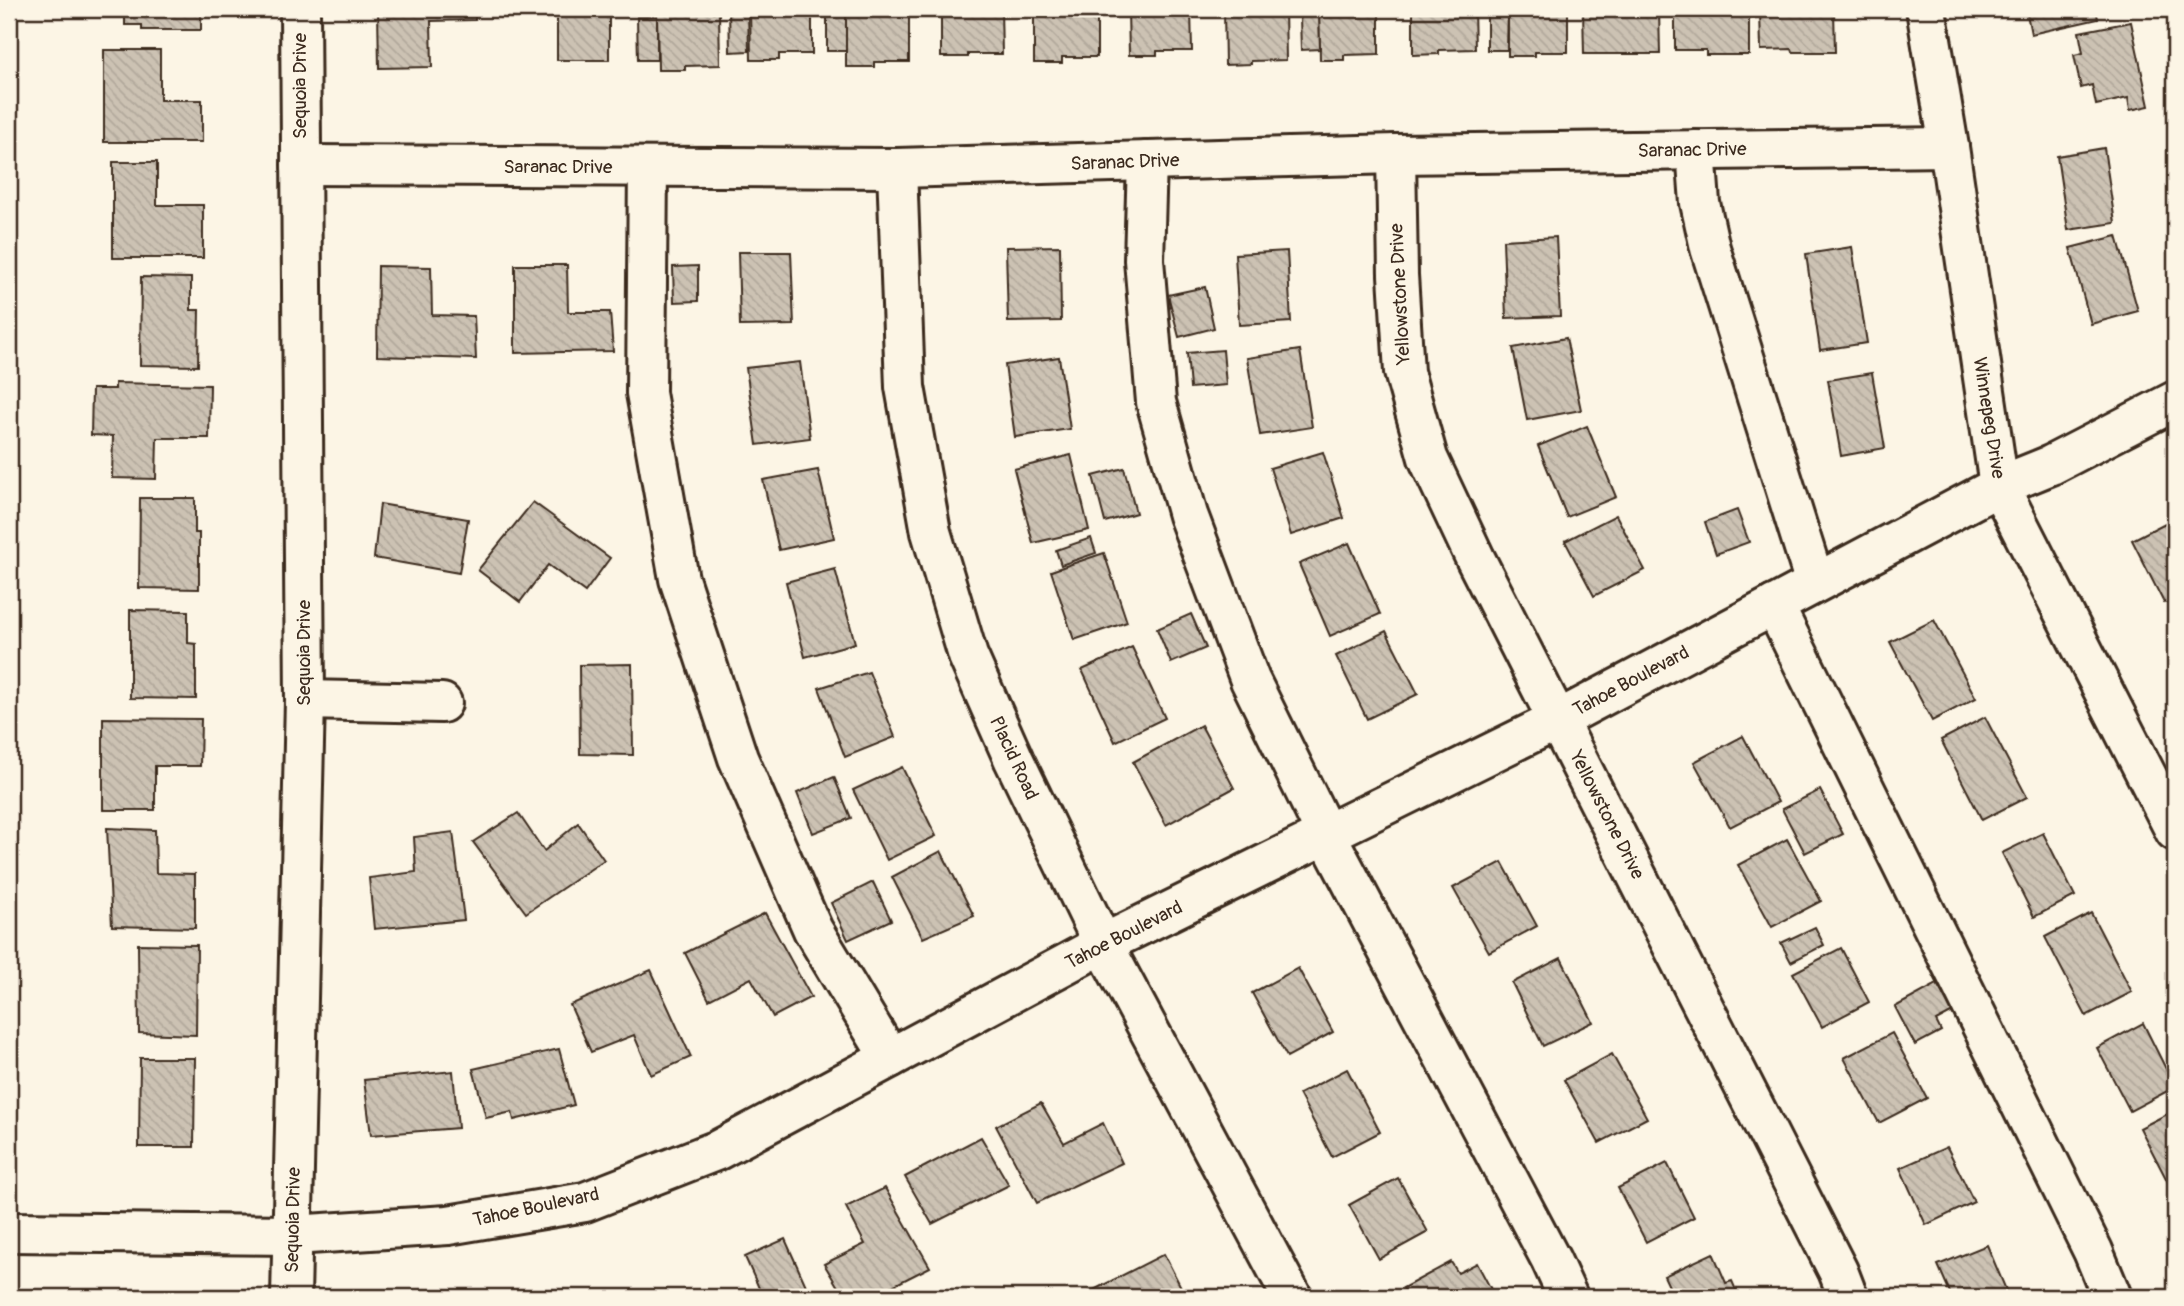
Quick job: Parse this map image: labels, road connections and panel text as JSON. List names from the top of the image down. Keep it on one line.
{"streets":{"street":["Sequoia Drive","Saranac Drive","Yellowstone Drive","Winnepeg Drive","Tahoe Boulevard","Placid Road"]},"crossings":[["Sequoia Drive","Saranac Drive"],["Sequoia Drive","Tahoe Boulevard"],["Saranac Drive","Yellowstone Drive"],["Saranac Drive","Winnepeg Drive"],["Saranac Drive","Placid Road"],["Yellowstone Drive","Tahoe Boulevard"],["Winnepeg Drive","Tahoe Boulevard"],["Tahoe Boulevard","Placid Road"]]}
